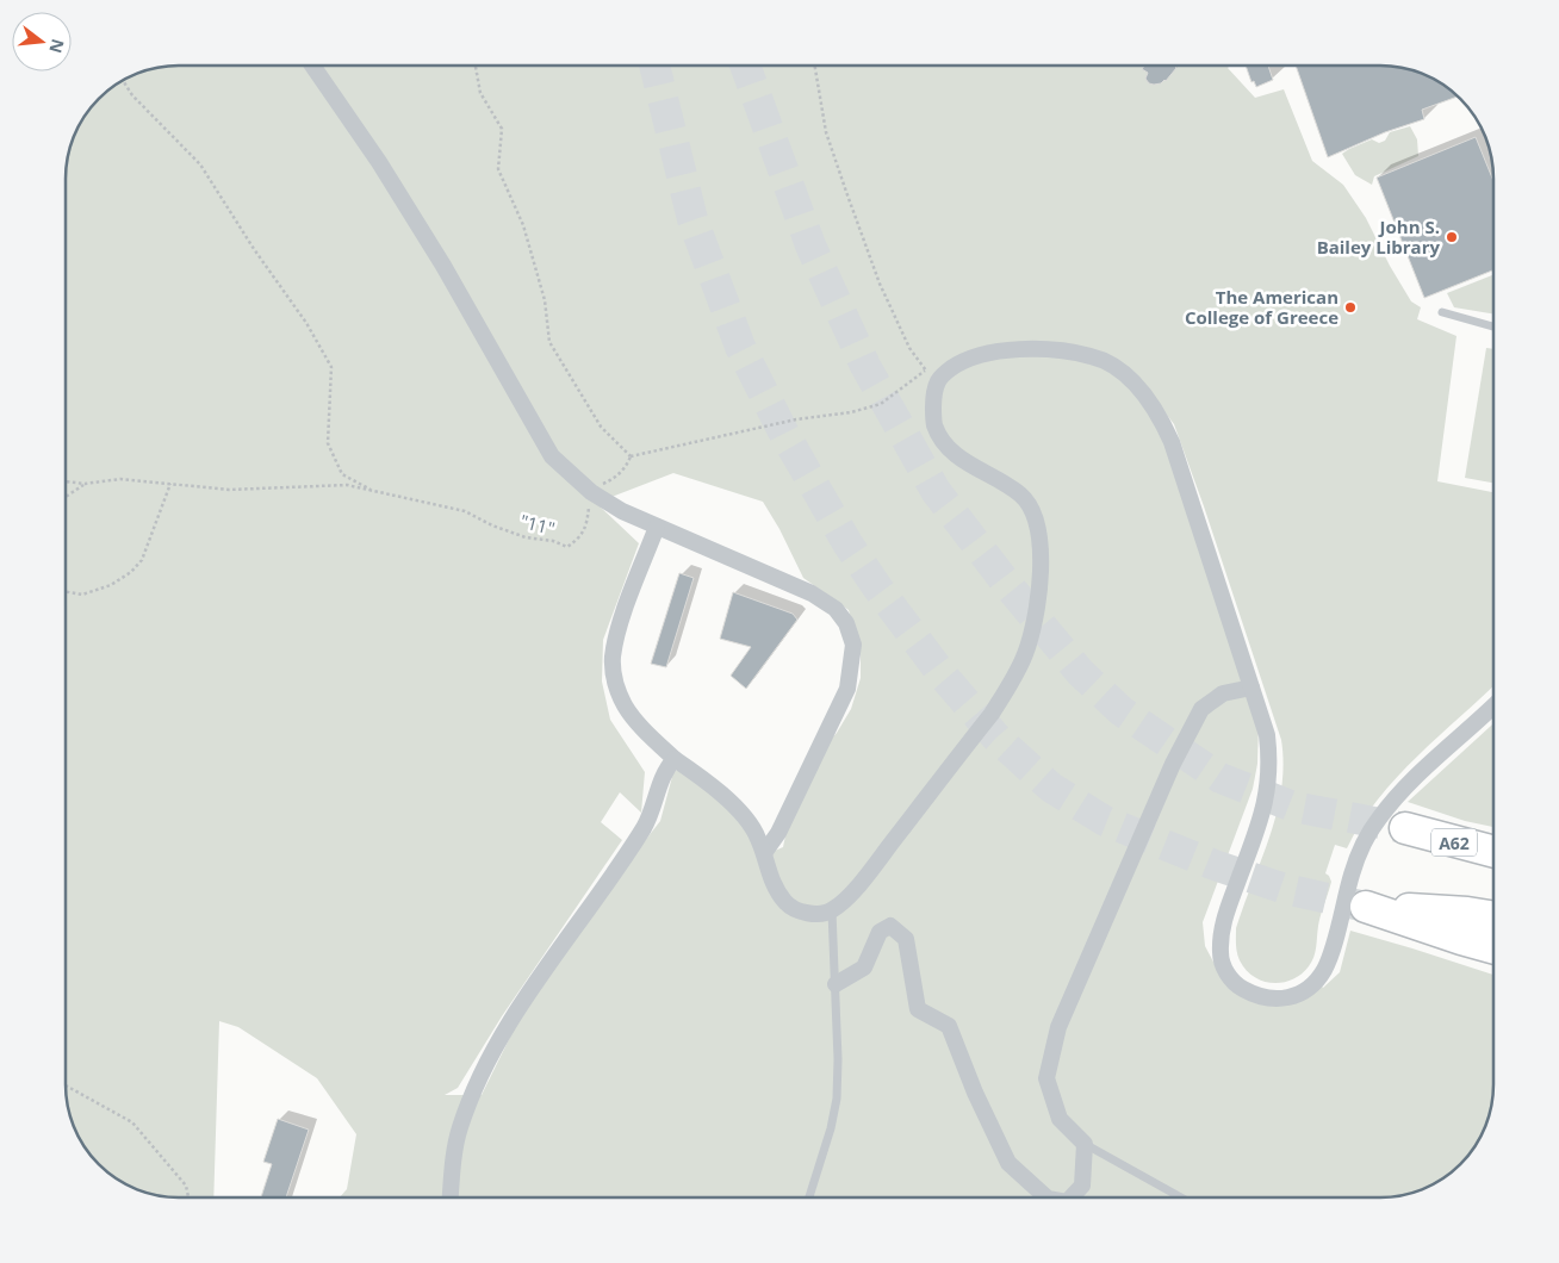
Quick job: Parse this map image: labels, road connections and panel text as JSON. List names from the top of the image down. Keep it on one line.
{"streets":{"highway":["Α62"],"path":["\"11\""]},"places":["John S. Bailey Library","The American College of Greece"],"north":"right"}
